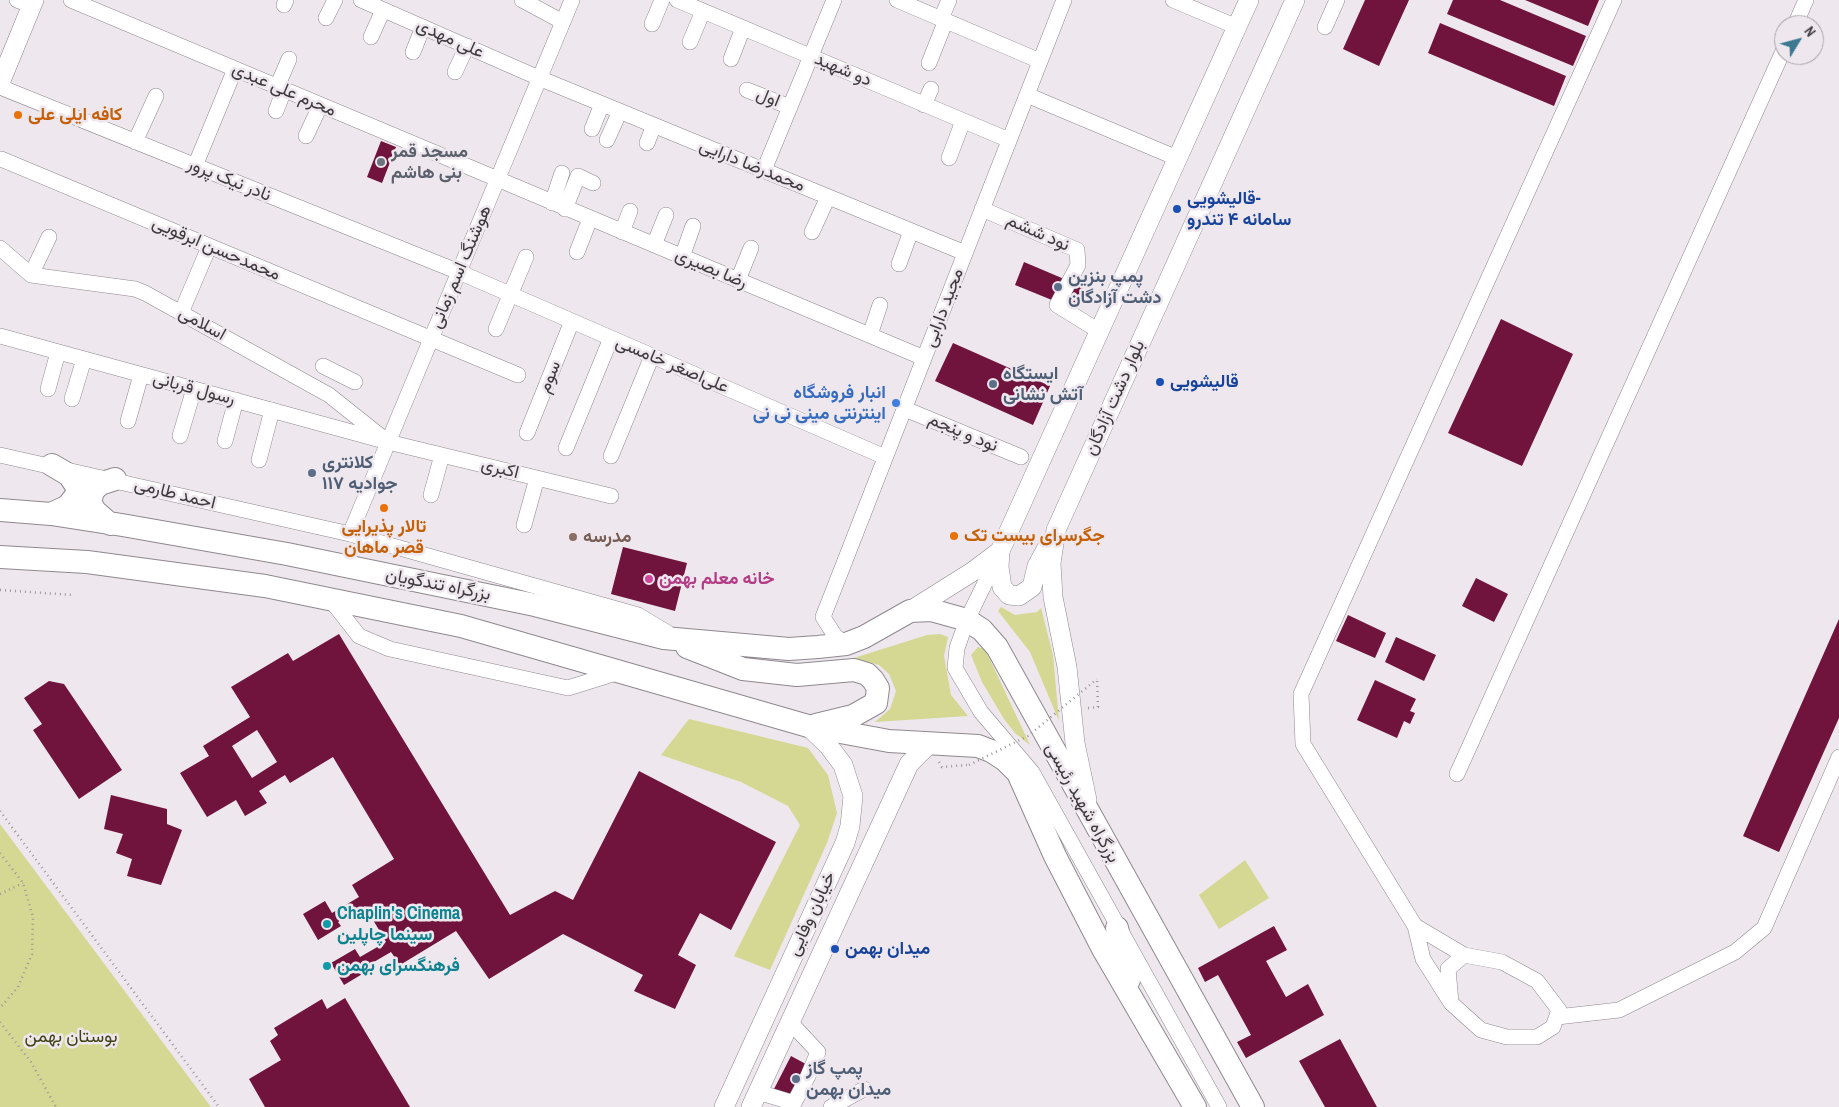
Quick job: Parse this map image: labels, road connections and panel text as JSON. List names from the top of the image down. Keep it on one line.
{"streets":{"highway":["بزرگراه تندگویان","بزرگراه شهید رئیسی"],"main road":["بلوار دشت آزادگان","خیابان وفایی"],"street":["علی مهدی","دو شهید","محرم علی عبدی","اول","محمدرضا دارایی","نادر نیک پرور","نود ششم","محمدحسن ابرقویی","هوشنگ اسم زمانی","رضا بصیری","مجید دارابی","اسلامی","علی‌اصغر خامسی","سوم","رسول قربانی","نود و پنجم","اکبری","احمد طارمی"]},"crossings":[["علی مهدی","محمدرضا دارایی"],["علی مهدی","هوشنگ اسم زمانی"],["دو شهید","مجید دارابی"],["محرم علی عبدی","هوشنگ اسم زمانی"],["محرم علی عبدی","رضا بصیری"],["محمدرضا دارایی","هوشنگ اسم زمانی"],["محمدرضا دارایی","مجید دارابی"],["نادر نیک پرور","هوشنگ اسم زمانی"],["نادر نیک پرور","علی‌اصغر خامسی"],["نود ششم","مجید دارابی"],["محمدحسن ابرقویی","هوشنگ اسم زمانی"],["هوشنگ اسم زمانی","رضا بصیری"],["هوشنگ اسم زمانی","اسلامی"],["هوشنگ اسم زمانی","علی‌اصغر خامسی"],["هوشنگ اسم زمانی","رسول قربانی"],["هوشنگ اسم زمانی","اکبری"],["هوشنگ اسم زمانی","احمد طارمی"],["رضا بصیری","مجید دارابی"],["مجید دارابی","علی‌اصغر خامسی"],["مجید دارابی","نود و پنجم"],["مجید دارابی","بزرگراه تندگویان"],["مجید دارابی","بزرگراه شهید رئیسی"],["اسلامی","رسول قربانی"],["اسلامی","اکبری"],["علی‌اصغر خامسی","سوم"],["رسول قربانی","اکبری"],["بلوار دشت آزادگان","بزرگراه شهید رئیسی"],["احمد طارمی","بزرگراه تندگویان"],["بزرگراه تندگویان","بزرگراه شهید رئیسی"],["بزرگراه تندگویان","خیابان وفایی"]],"parks":["بوستان بهمن"],"places":["کافه ایلی علی","مسجد قمر بنی هاشم","قالیشویی- سامانه ۴ تندرو","پمپ بنزین دشت آزادگان","قالیشویی","ایستگاه آتش نشانی","انبار فروشگاه اینترنتی مینی نی نی","کلانتری ۱۱۷ جوادیه","تالار پذیرایی قصر ماهان","جگرسرای بیست تک","مدرسه","خانه معلم بهمن","Chaplin's Cinema سینما چاپلین","میدان بهمن","فرهنگسرای بهمن","پمپ گاز میدان بهمن"],"north":"top right"}
